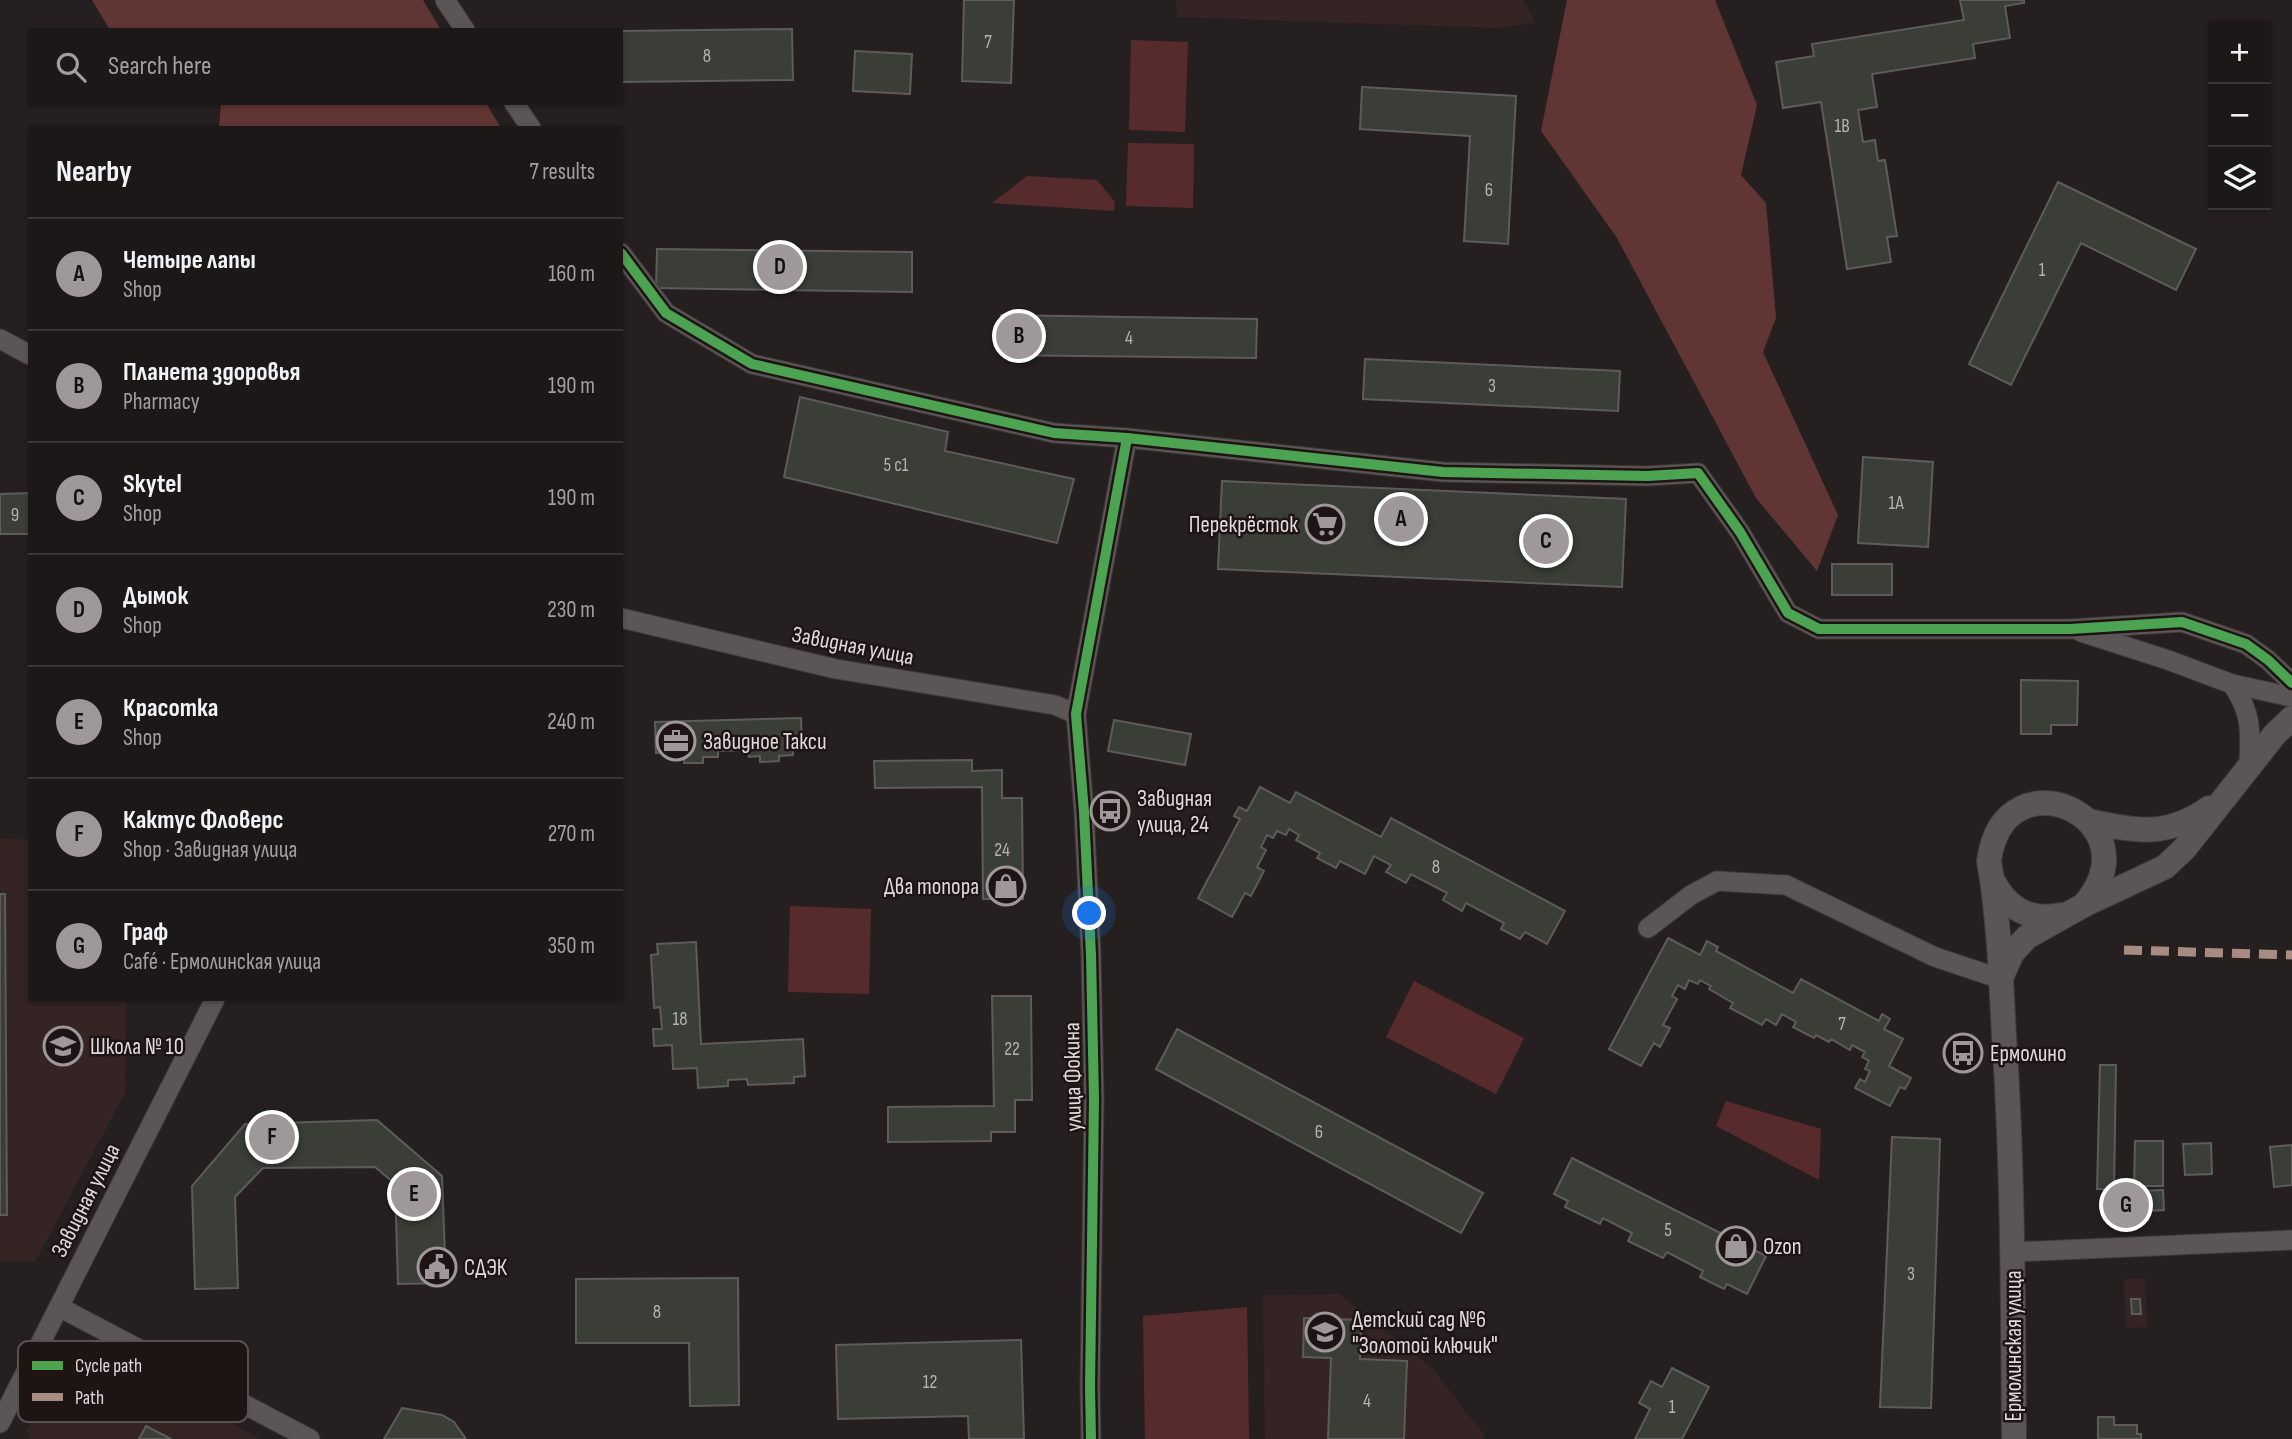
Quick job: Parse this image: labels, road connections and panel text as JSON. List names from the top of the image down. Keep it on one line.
{"streets":{"street":["Завидная улица","улица Фокина","Ермолинская улица"]},"crossings":[["Завидная улица","улица Фокина"]],"places":{"supermarket":["Перекрёсток"],"office":["Завидное Такси"],"bus stop":["Завидная улица, 24","Ермолино"],"shop":["Два топора","Ozon"],"school or university":["Школа № 10","Детский сад №6 \"Золотой ключик\""],"public building":["СДЭК"]},"house_numbers":["7","8","1В","6","1","4","3","5 с1","1А","9","24","8","18","7","22","6","5","3","8","12","4","1"],"legend":["Cycle path","Path"],"page":{"map_buttons":["+","−"],"search":"Search here","heading":["Nearby","7 results"],"list":[{"mark":"A","name":"Четыре лапы","note":"Shop","value":"160 m"},{"mark":"B","name":"Планета здоровья","note":"Pharmacy","value":"190 m"},{"mark":"C","name":"Skytel","note":"Shop","value":"190 m"},{"mark":"D","name":"Дымок","note":"Shop","value":"230 m"},{"mark":"E","name":"Красотка","note":"Shop","value":"240 m"},{"mark":"F","name":"Кактус Фловерс","note":"Shop · Завидная улица","value":"270 m"},{"mark":"G","name":"Граф","note":"Café · Ермолинская улица","value":"350 m"}],"pins":["D","B","A","C","F","E","G"]}}
